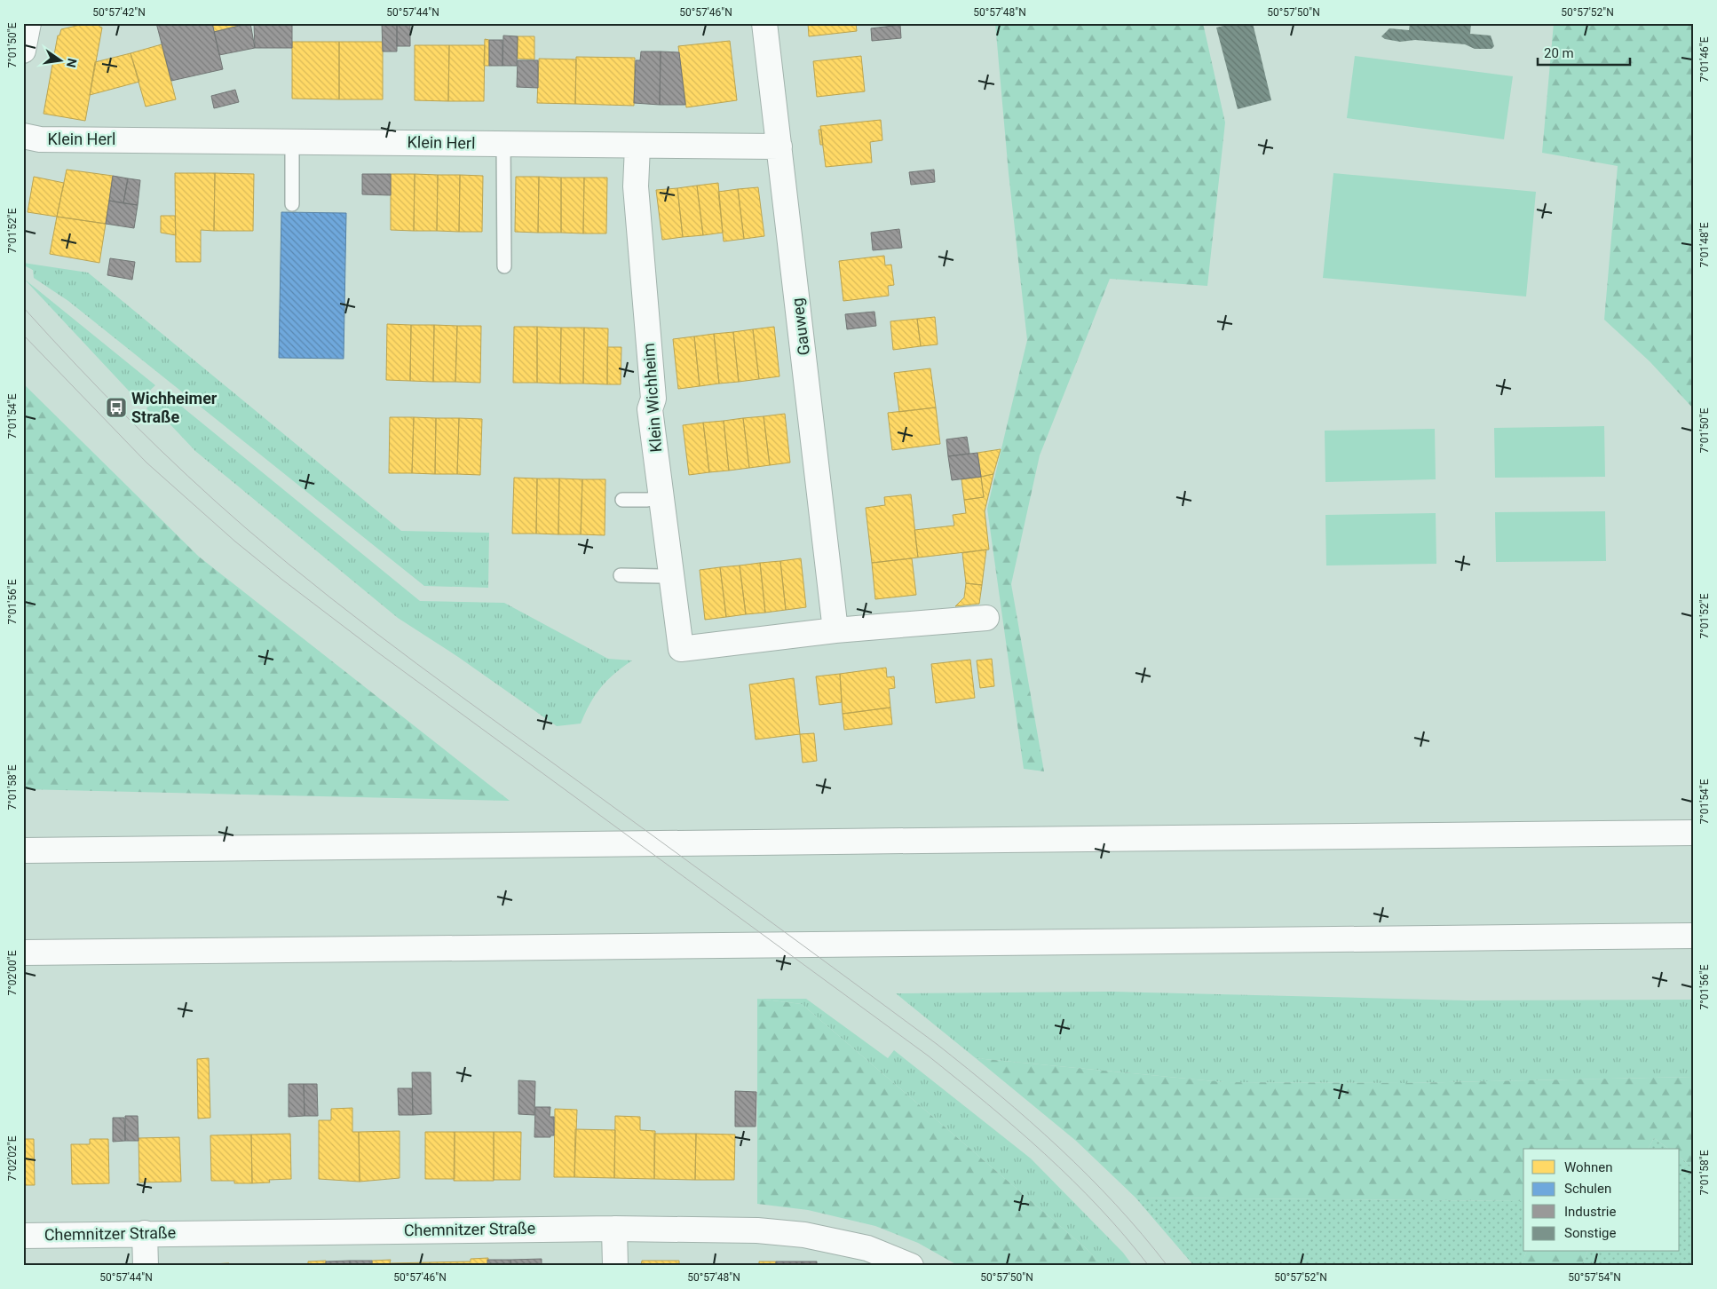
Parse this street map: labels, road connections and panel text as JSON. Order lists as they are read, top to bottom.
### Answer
{
  "streets": {
    "main road": [
      "Klein Herl",
      "Gauweg",
      "Klein Wichheim",
      "Chemnitzer Straße"
    ]
  },
  "crossings": [
    ["Klein Herl", "Gauweg"],
    ["Klein Herl", "Klein Wichheim"],
    ["Gauweg", "Klein Wichheim"]
  ],
  "places": {
    "bus stop": ["Wichheimer Straße"]
  },
  "legend": [
    "Wohnen",
    "Schulen",
    "Industrie",
    "Sonstige"
  ],
  "scale_bar": "20 m",
  "north": "right",
  "coordinates": [
    "50°57'42\"N",
    "50°57'44\"N",
    "50°57'46\"N",
    "50°57'48\"N",
    "50°57'50\"N",
    "50°57'52\"N",
    "7°01'50\"E",
    "7°01'46\"E",
    "7°01'52\"E",
    "7°01'48\"E",
    "7°01'54\"E",
    "7°01'56\"E",
    "7°01'58\"E",
    "7°02'00\"E",
    "7°02'02\"E",
    "50°57'54\"N"
  ]
}
